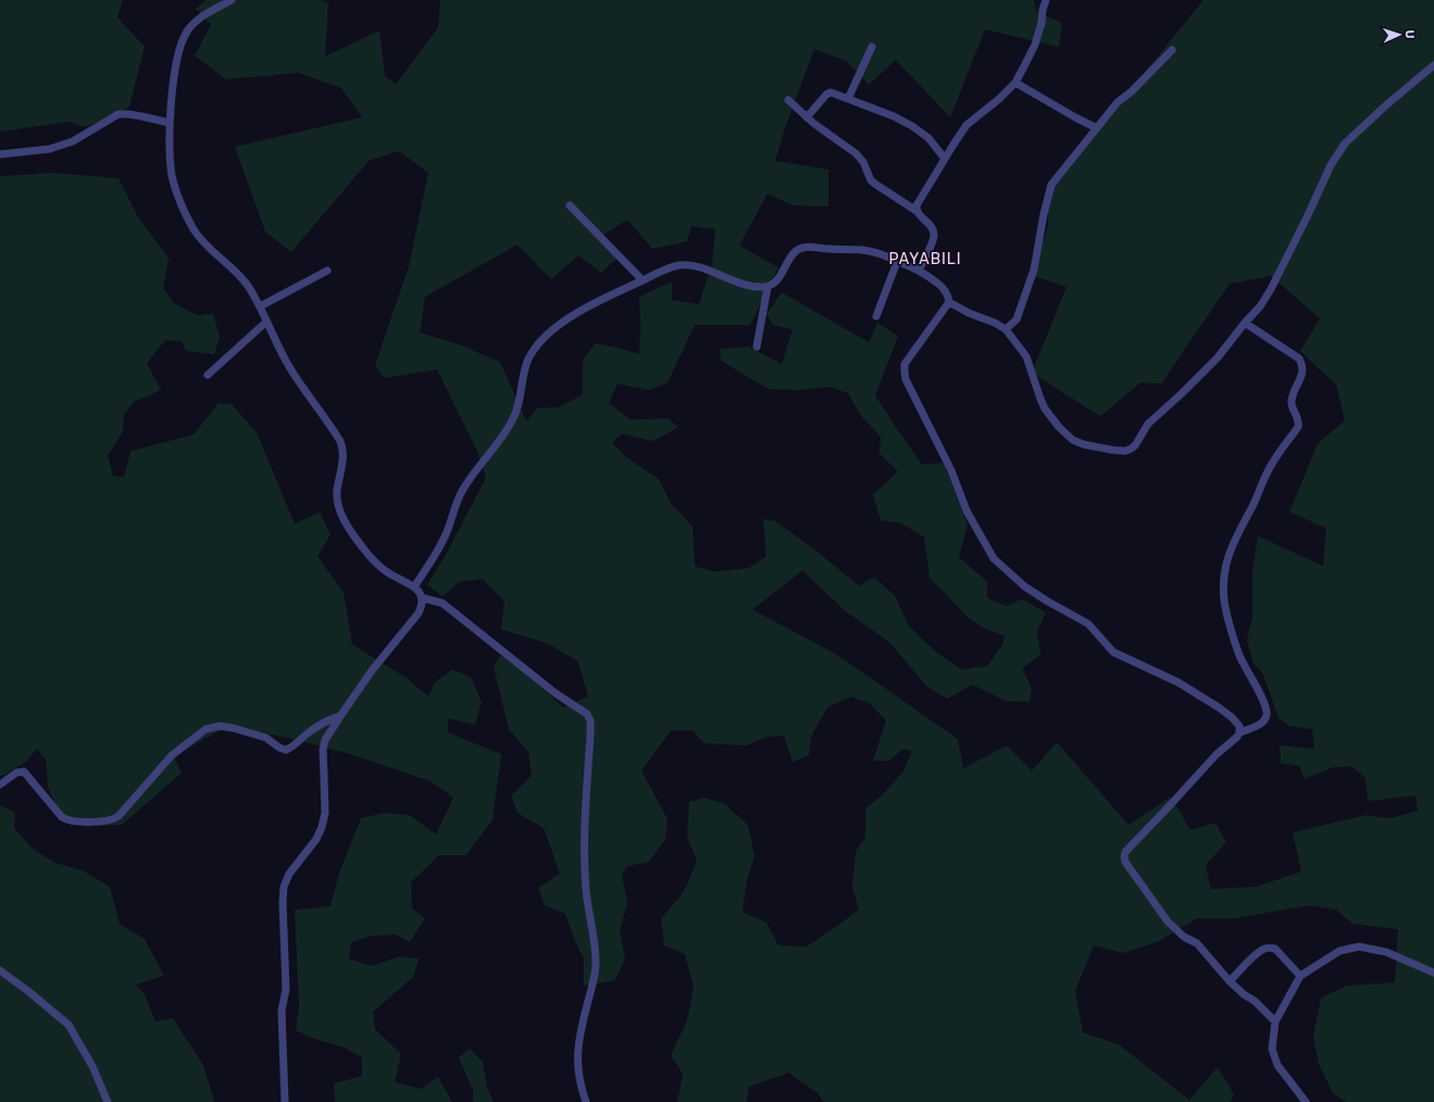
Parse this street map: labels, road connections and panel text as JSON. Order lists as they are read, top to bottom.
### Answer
{
  "districts": ["PAYABILI"],
  "north": "right"
}
